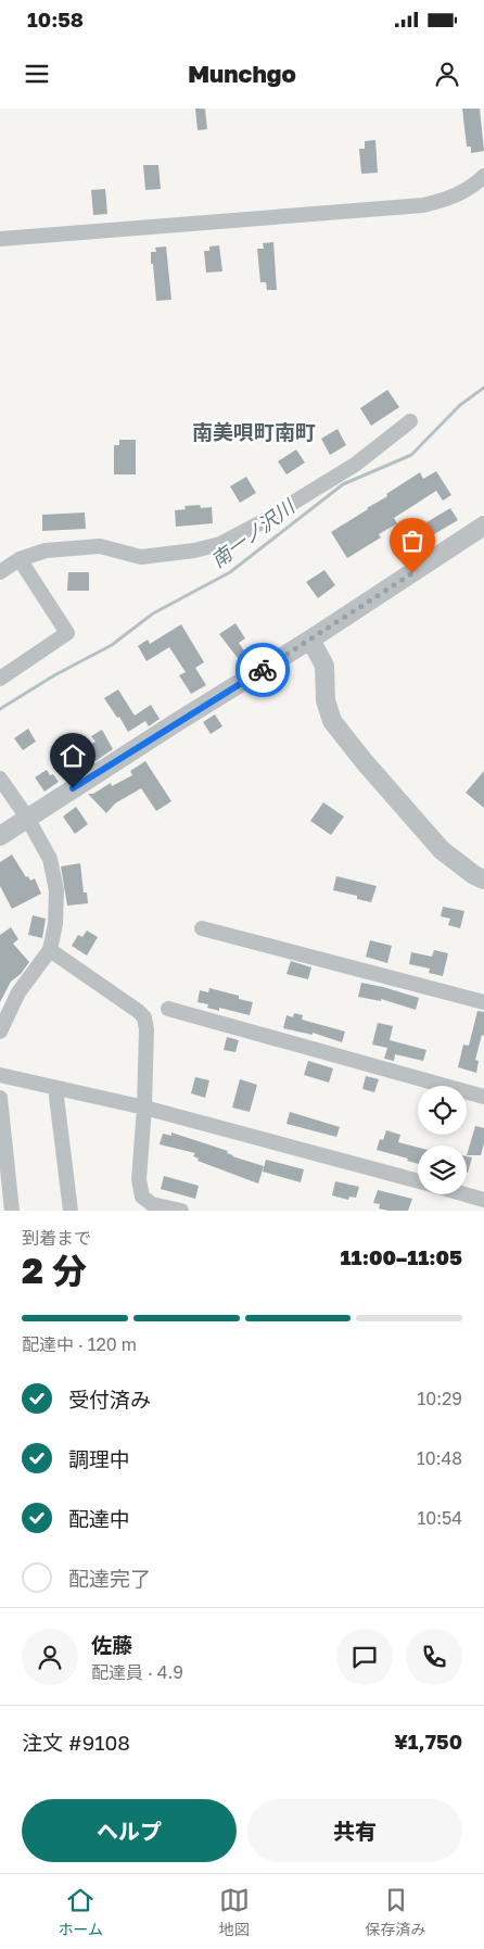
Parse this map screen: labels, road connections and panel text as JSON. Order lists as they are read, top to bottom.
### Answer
{
  "districts": ["南美唄町南町"],
  "water": ["南一ノ沢川"],
  "page": {
    "status": "10:58",
    "header": "Munchgo",
    "heading": ["2 分", "到着まで", "11:00–11:05"],
    "panel": [
      "佐藤",
      "配達員 · 4.9",
      "注文 #9108",
      "¥1,750"
    ],
    "bar": "配達中 · 120 m",
    "list": [
      ["受付済み", "10:29"],
      ["調理中", "10:48"],
      ["配達中", "10:54"],
      "配達完了"
    ],
    "buttons": ["ヘルプ", "共有"],
    "tabs": ["ホーム", "地図", "保存済み"]
  }
}
